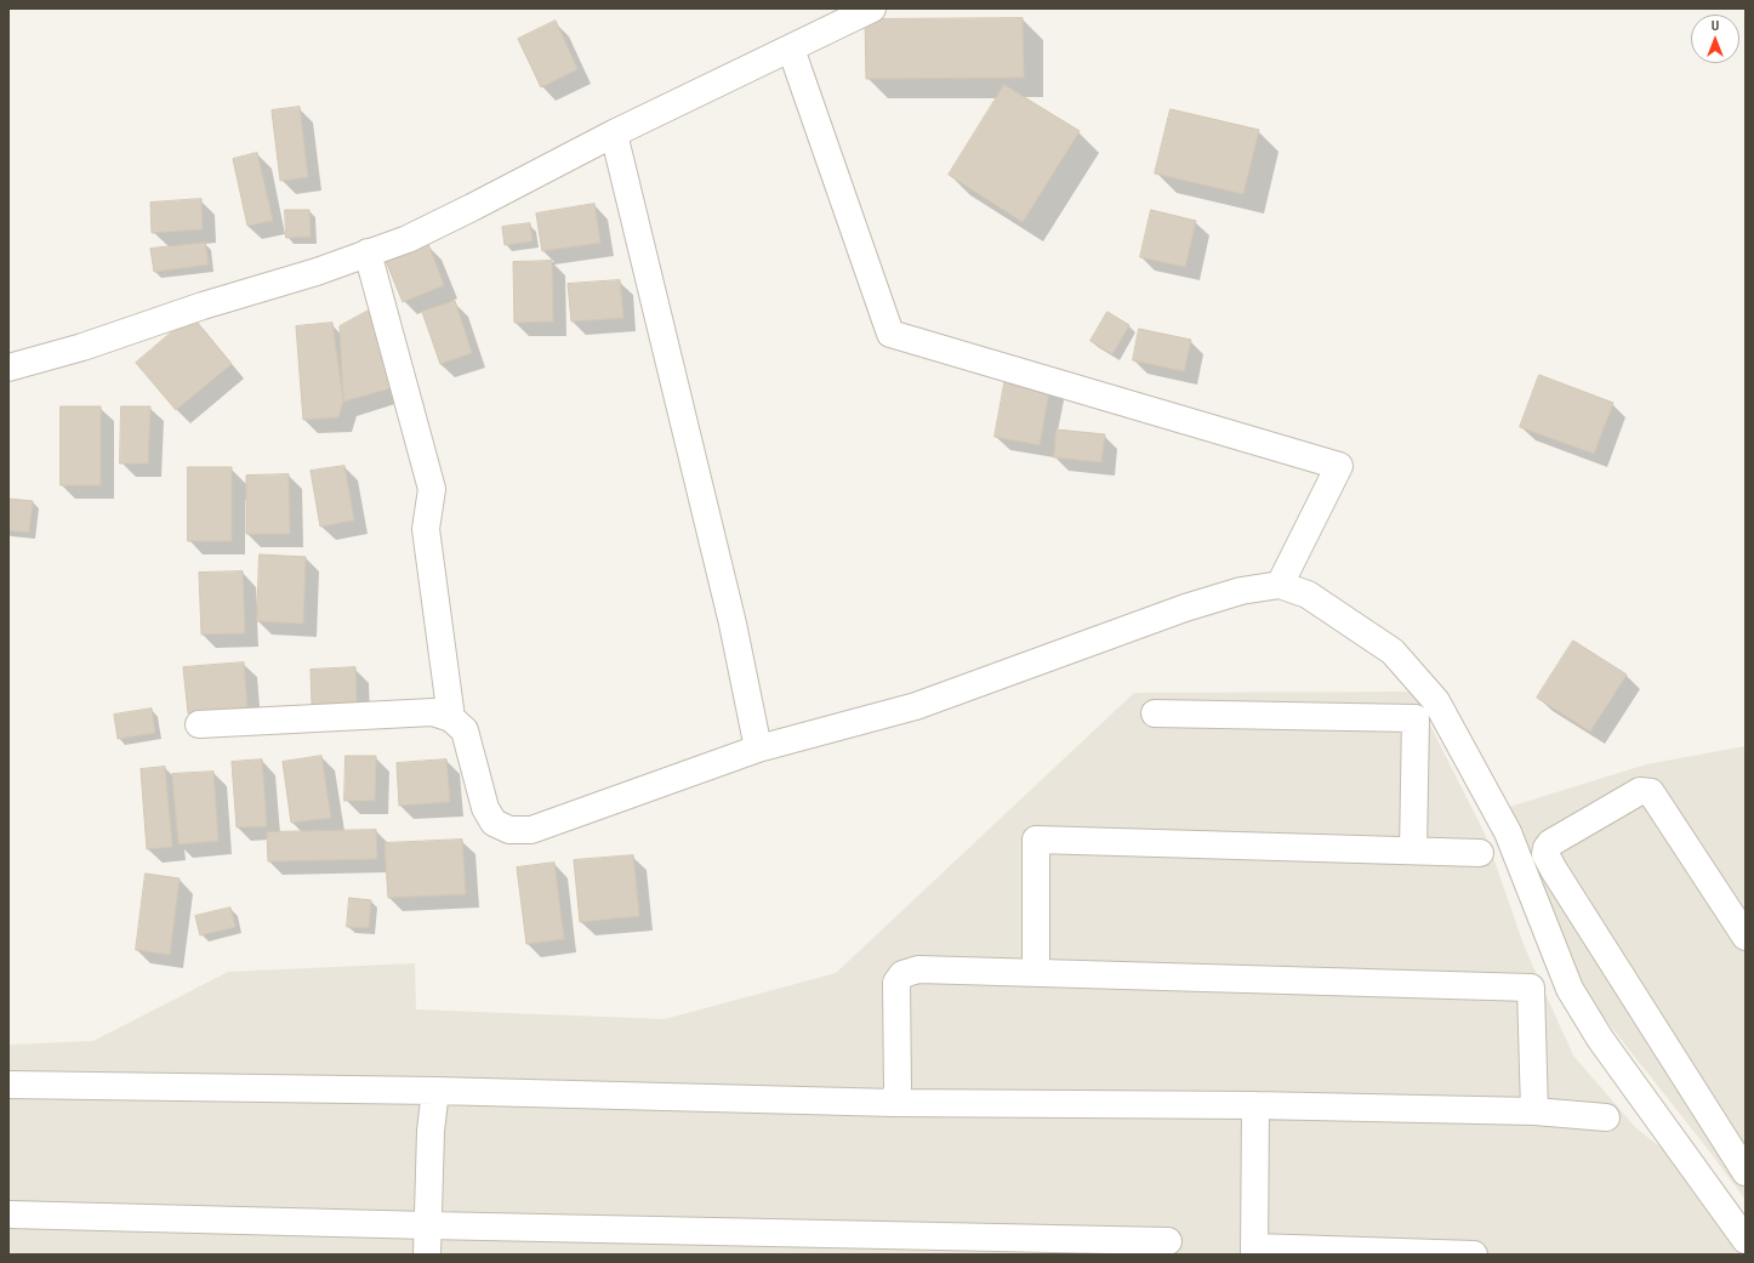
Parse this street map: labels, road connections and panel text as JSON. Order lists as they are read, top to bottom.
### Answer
{
  "north": "top"
}
